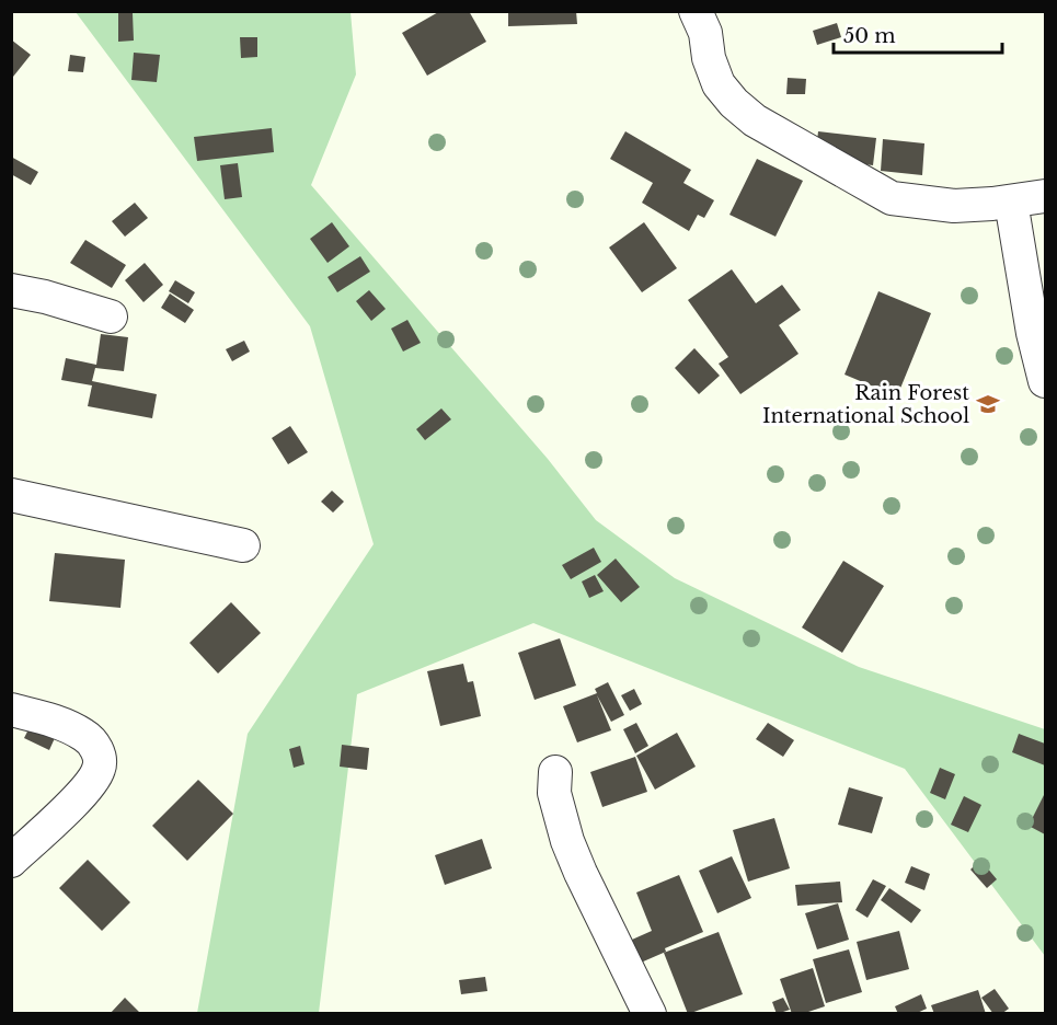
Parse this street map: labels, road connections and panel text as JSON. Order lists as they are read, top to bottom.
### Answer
{
  "places": {
    "school or university": ["Rain Forest International School"]
  },
  "scale_bar": "50 m"
}
